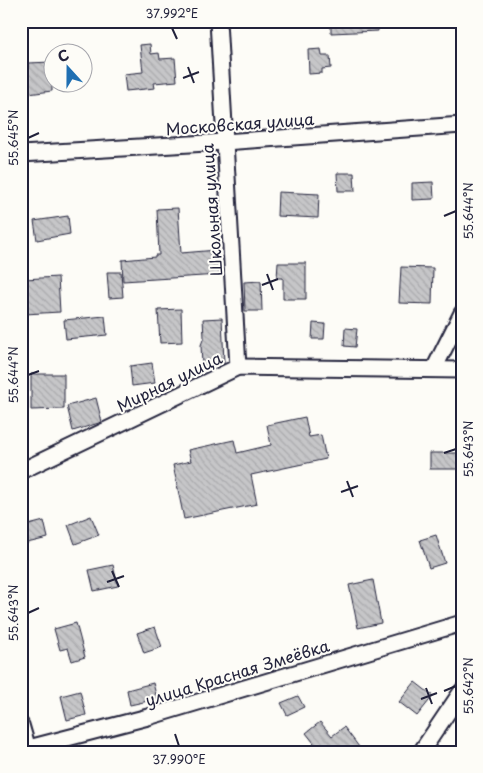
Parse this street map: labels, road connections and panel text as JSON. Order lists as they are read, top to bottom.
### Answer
{
  "streets": {
    "street": [
      "Московская улица",
      "Школьная улица",
      "Мирная улица",
      "улица Красная Змеёвка"
    ]
  },
  "crossings": [
    ["Московская улица", "Школьная улица"],
    ["Школьная улица", "Мирная улица"]
  ],
  "north": "top",
  "coordinates": [
    "37.992°E",
    "55.645°N",
    "55.644°N",
    "55.643°N",
    "55.642°N",
    "37.990°E"
  ]
}
